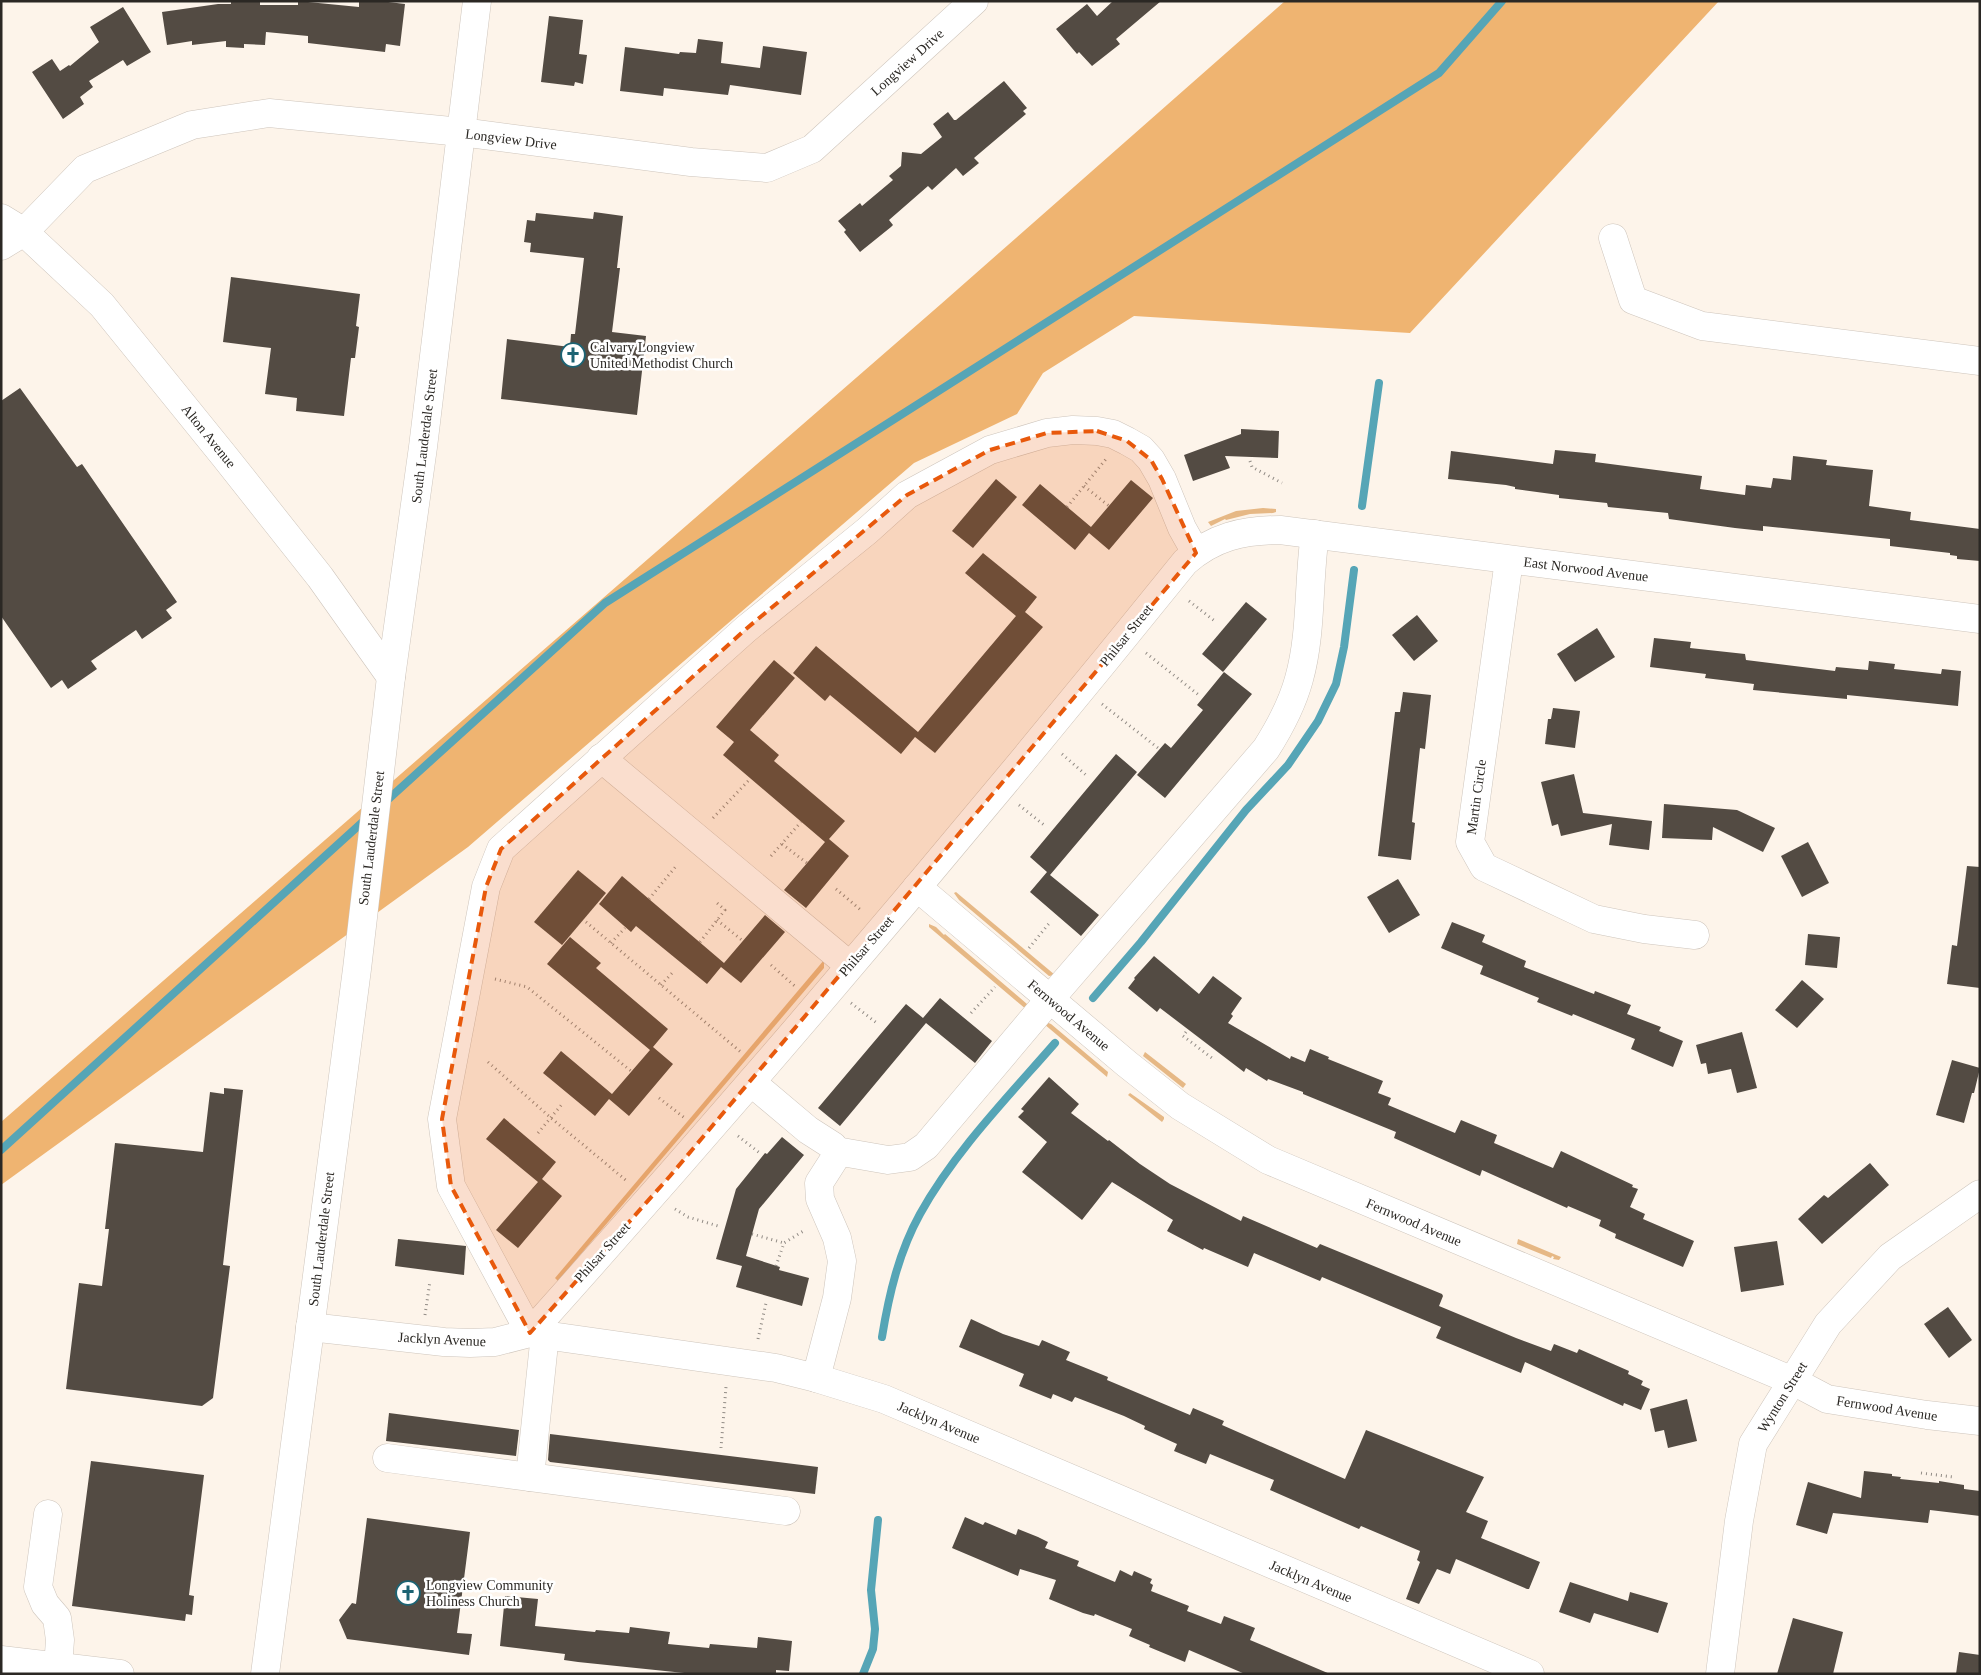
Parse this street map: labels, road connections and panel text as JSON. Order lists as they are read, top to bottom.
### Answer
{
  "streets": {
    "street": [
      "Longview Drive",
      "Alton Avenue",
      "South Lauderdale Street",
      "East Norwood Avenue",
      "Philsar Street",
      "Martin Circle",
      "Fernwood Avenue",
      "Jacklyn Avenue",
      "Wynton Street"
    ]
  },
  "crossings": [
    ["Longview Drive", "Alton Avenue"],
    ["Longview Drive", "South Lauderdale Street"],
    ["Alton Avenue", "South Lauderdale Street"],
    ["South Lauderdale Street", "Jacklyn Avenue"],
    ["East Norwood Avenue", "Philsar Street"],
    ["East Norwood Avenue", "Martin Circle"],
    ["Philsar Street", "Fernwood Avenue"],
    ["Philsar Street", "Jacklyn Avenue"],
    ["Fernwood Avenue", "Wynton Street"]
  ],
  "places": {
    "church": ["Calvary Longview United Methodist Church", "Longview Community Holiness Church"]
  }
}
